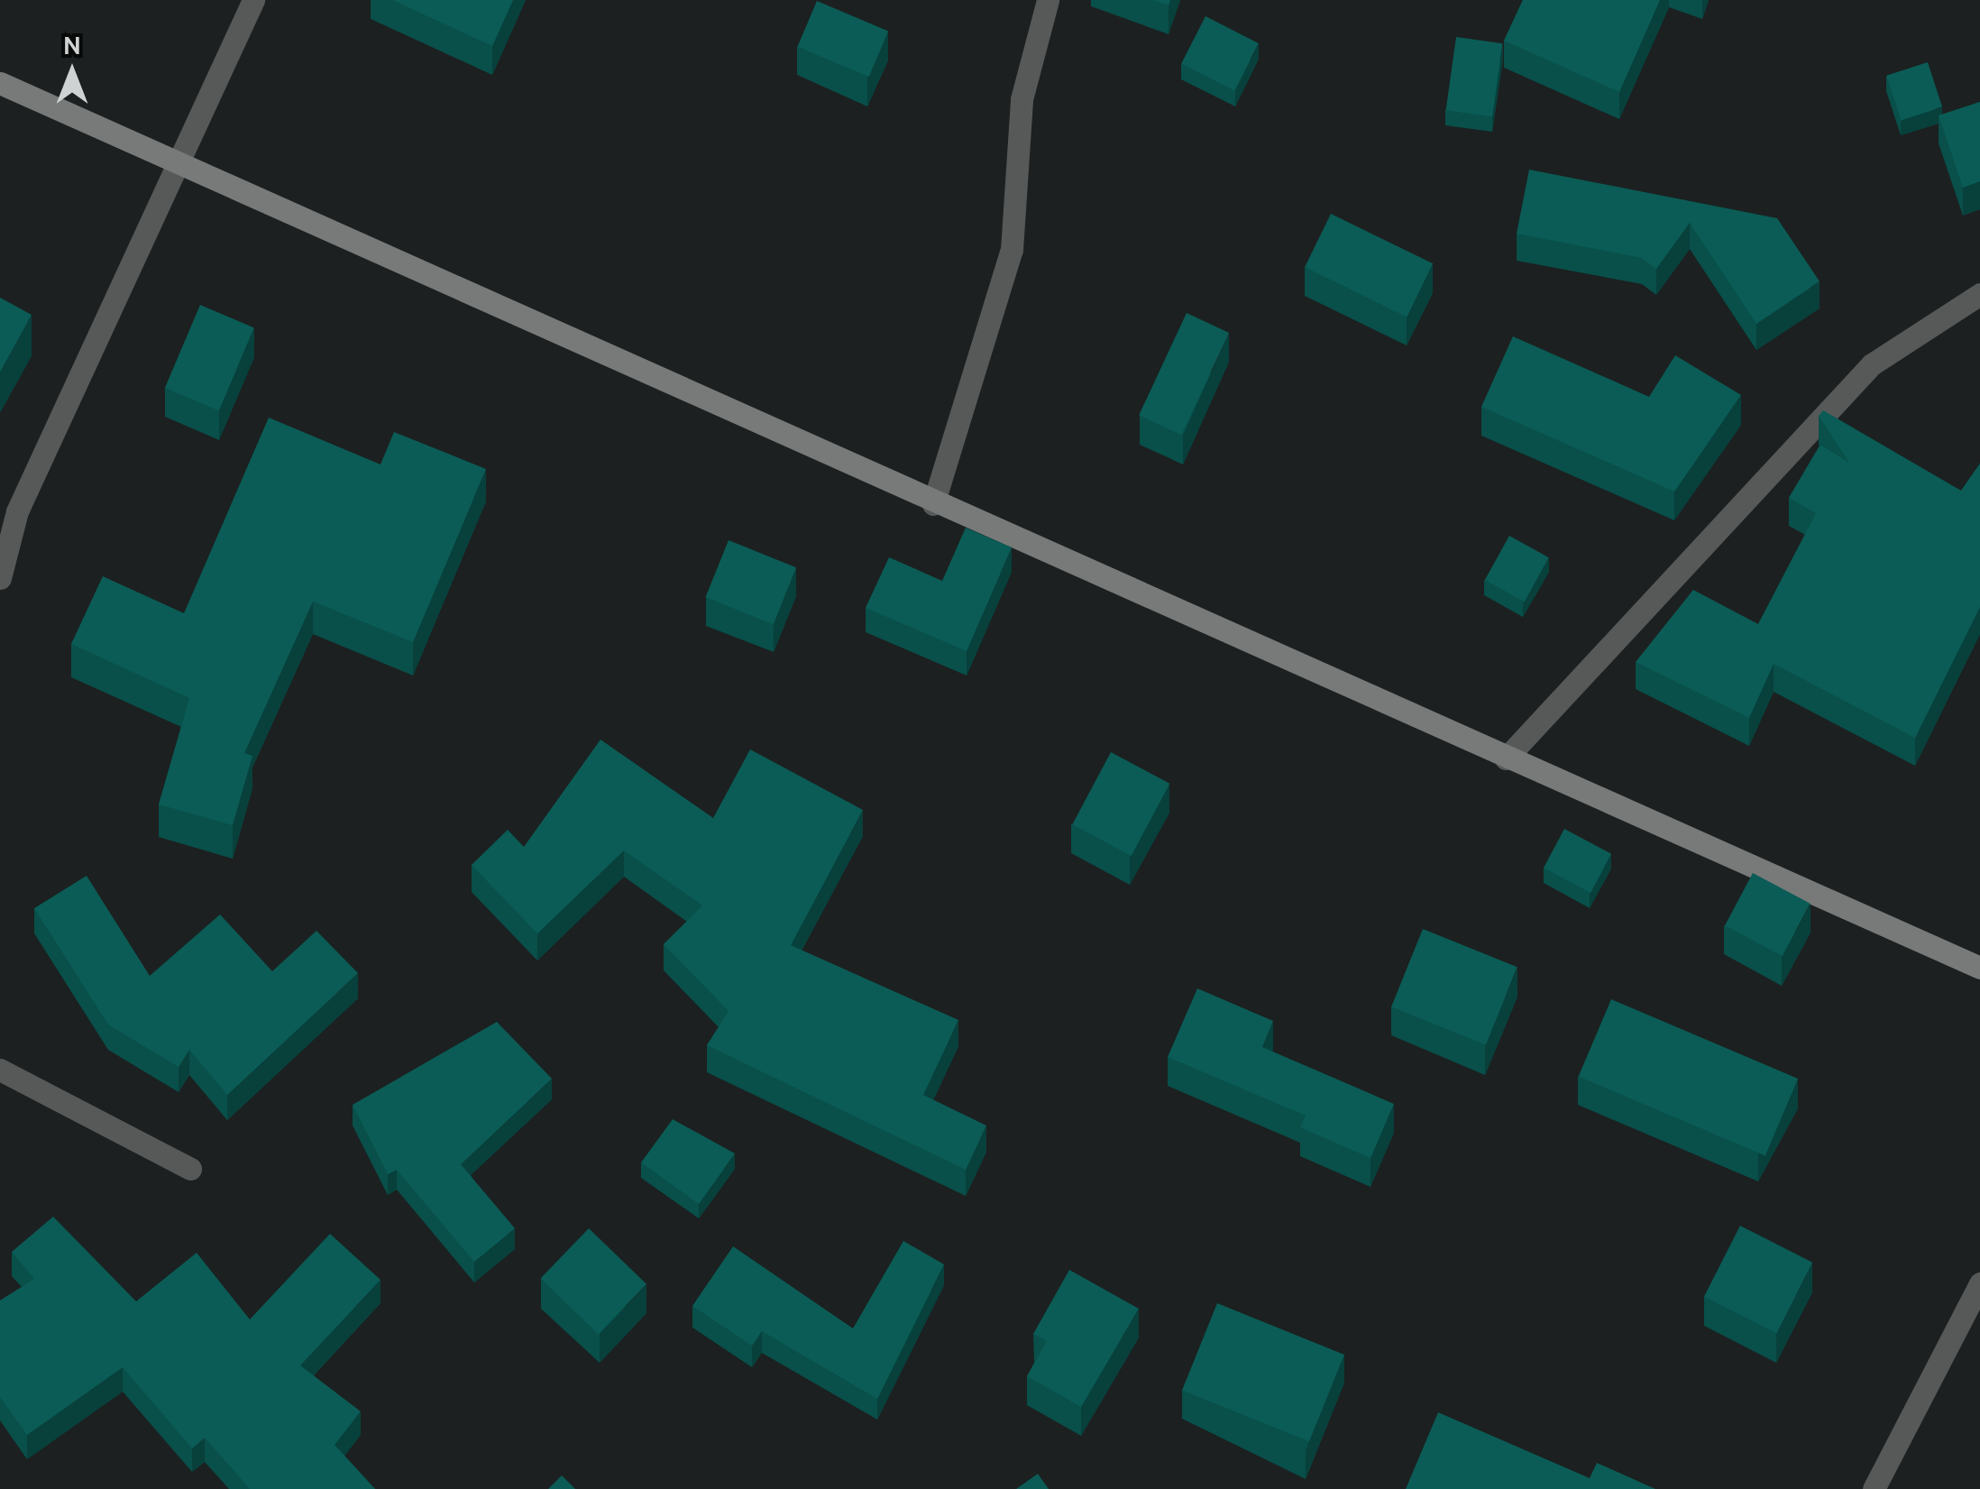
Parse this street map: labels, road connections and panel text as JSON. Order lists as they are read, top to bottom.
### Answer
{
  "north": "top"
}
